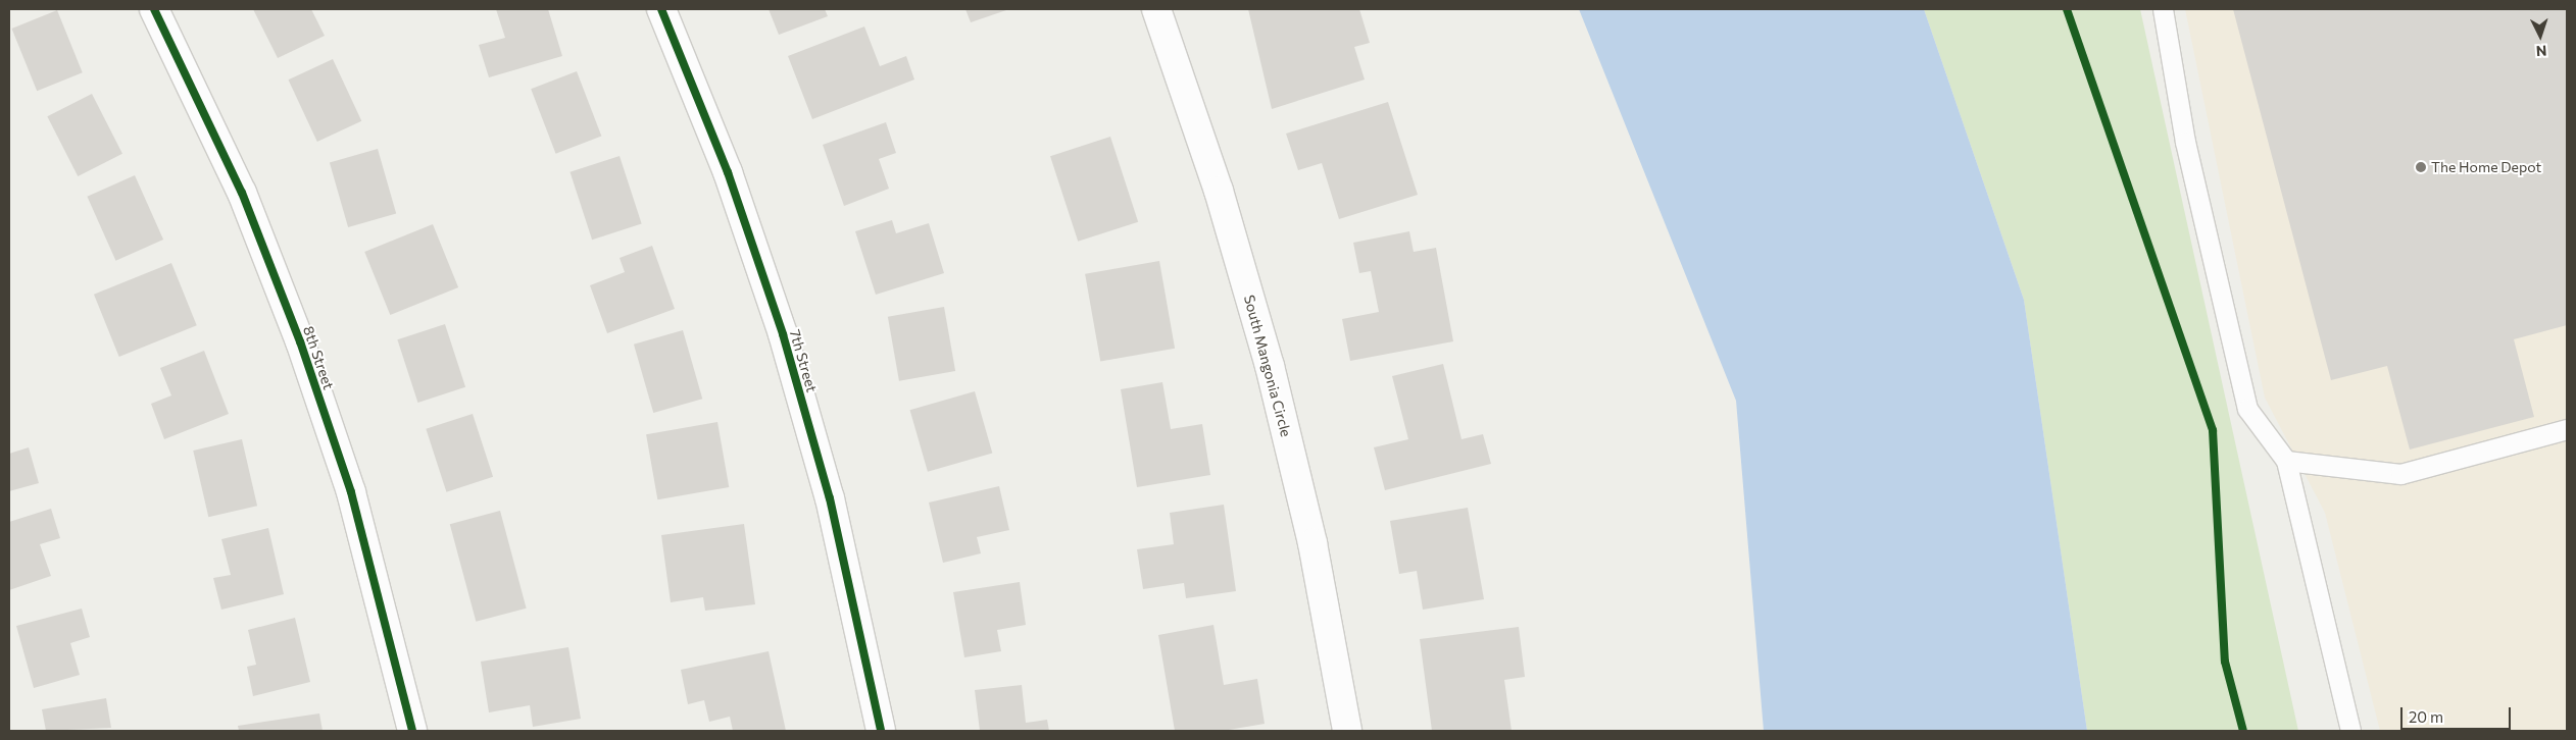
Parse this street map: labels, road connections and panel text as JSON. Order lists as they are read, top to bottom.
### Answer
{
  "streets": {
    "street": ["8th Street", "7th Street", "South Mangonia Circle"]
  },
  "places": ["The Home Depot"],
  "scale_bar": "20 m",
  "north": "bottom"
}
